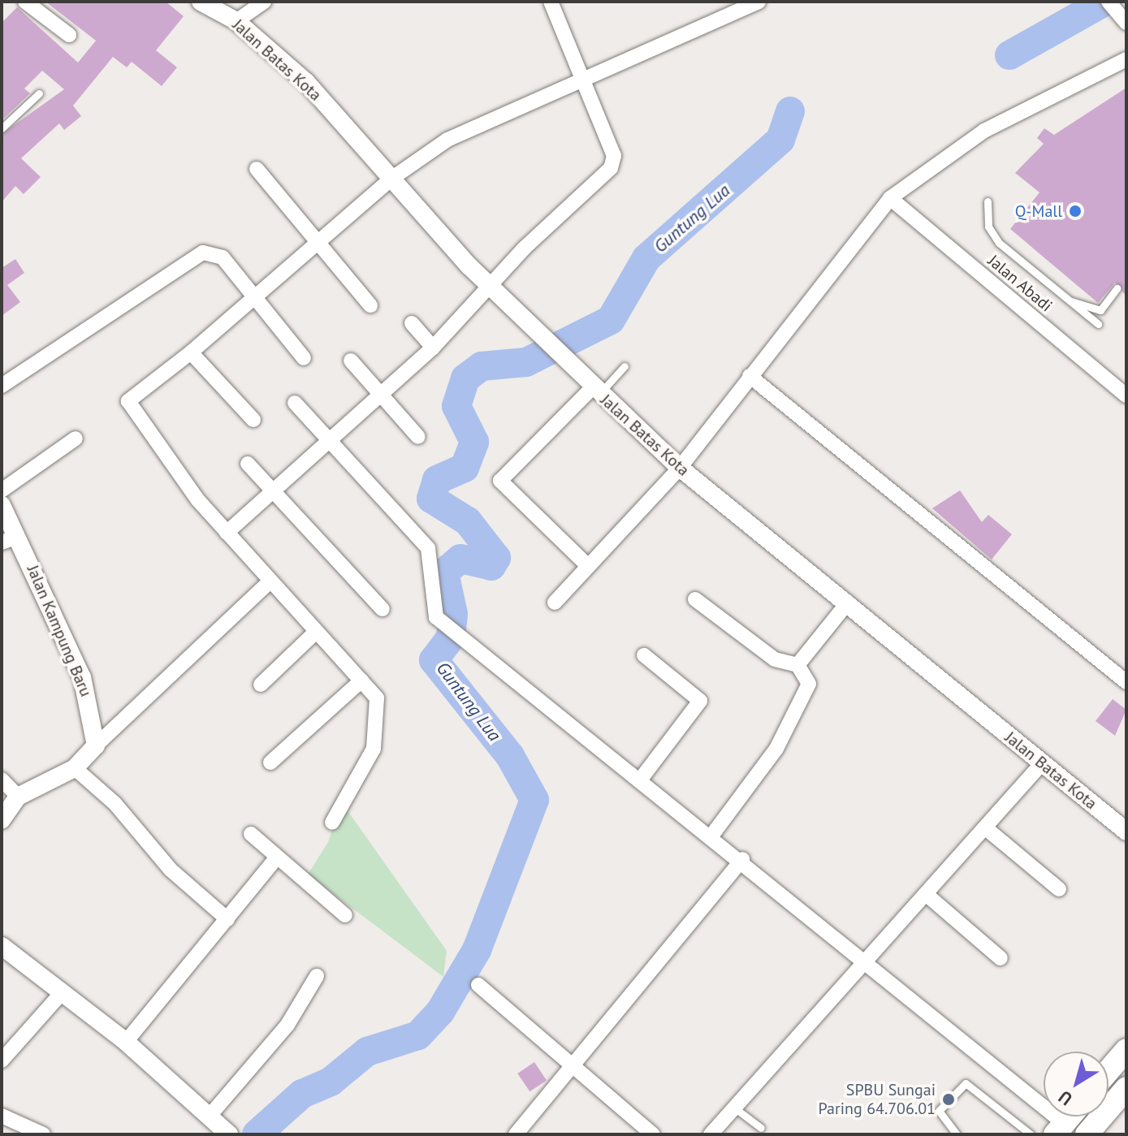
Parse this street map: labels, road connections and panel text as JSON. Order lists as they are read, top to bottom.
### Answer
{
  "streets": {
    "street": ["Jalan Batas Kota", "Jalan Abadi", "Jalan Kampung Baru"]
  },
  "water": ["Guntung Lua"],
  "places": ["Q-Mall", "SPBU Sungai Paring 64.706.01"],
  "north": "bottom left"
}
